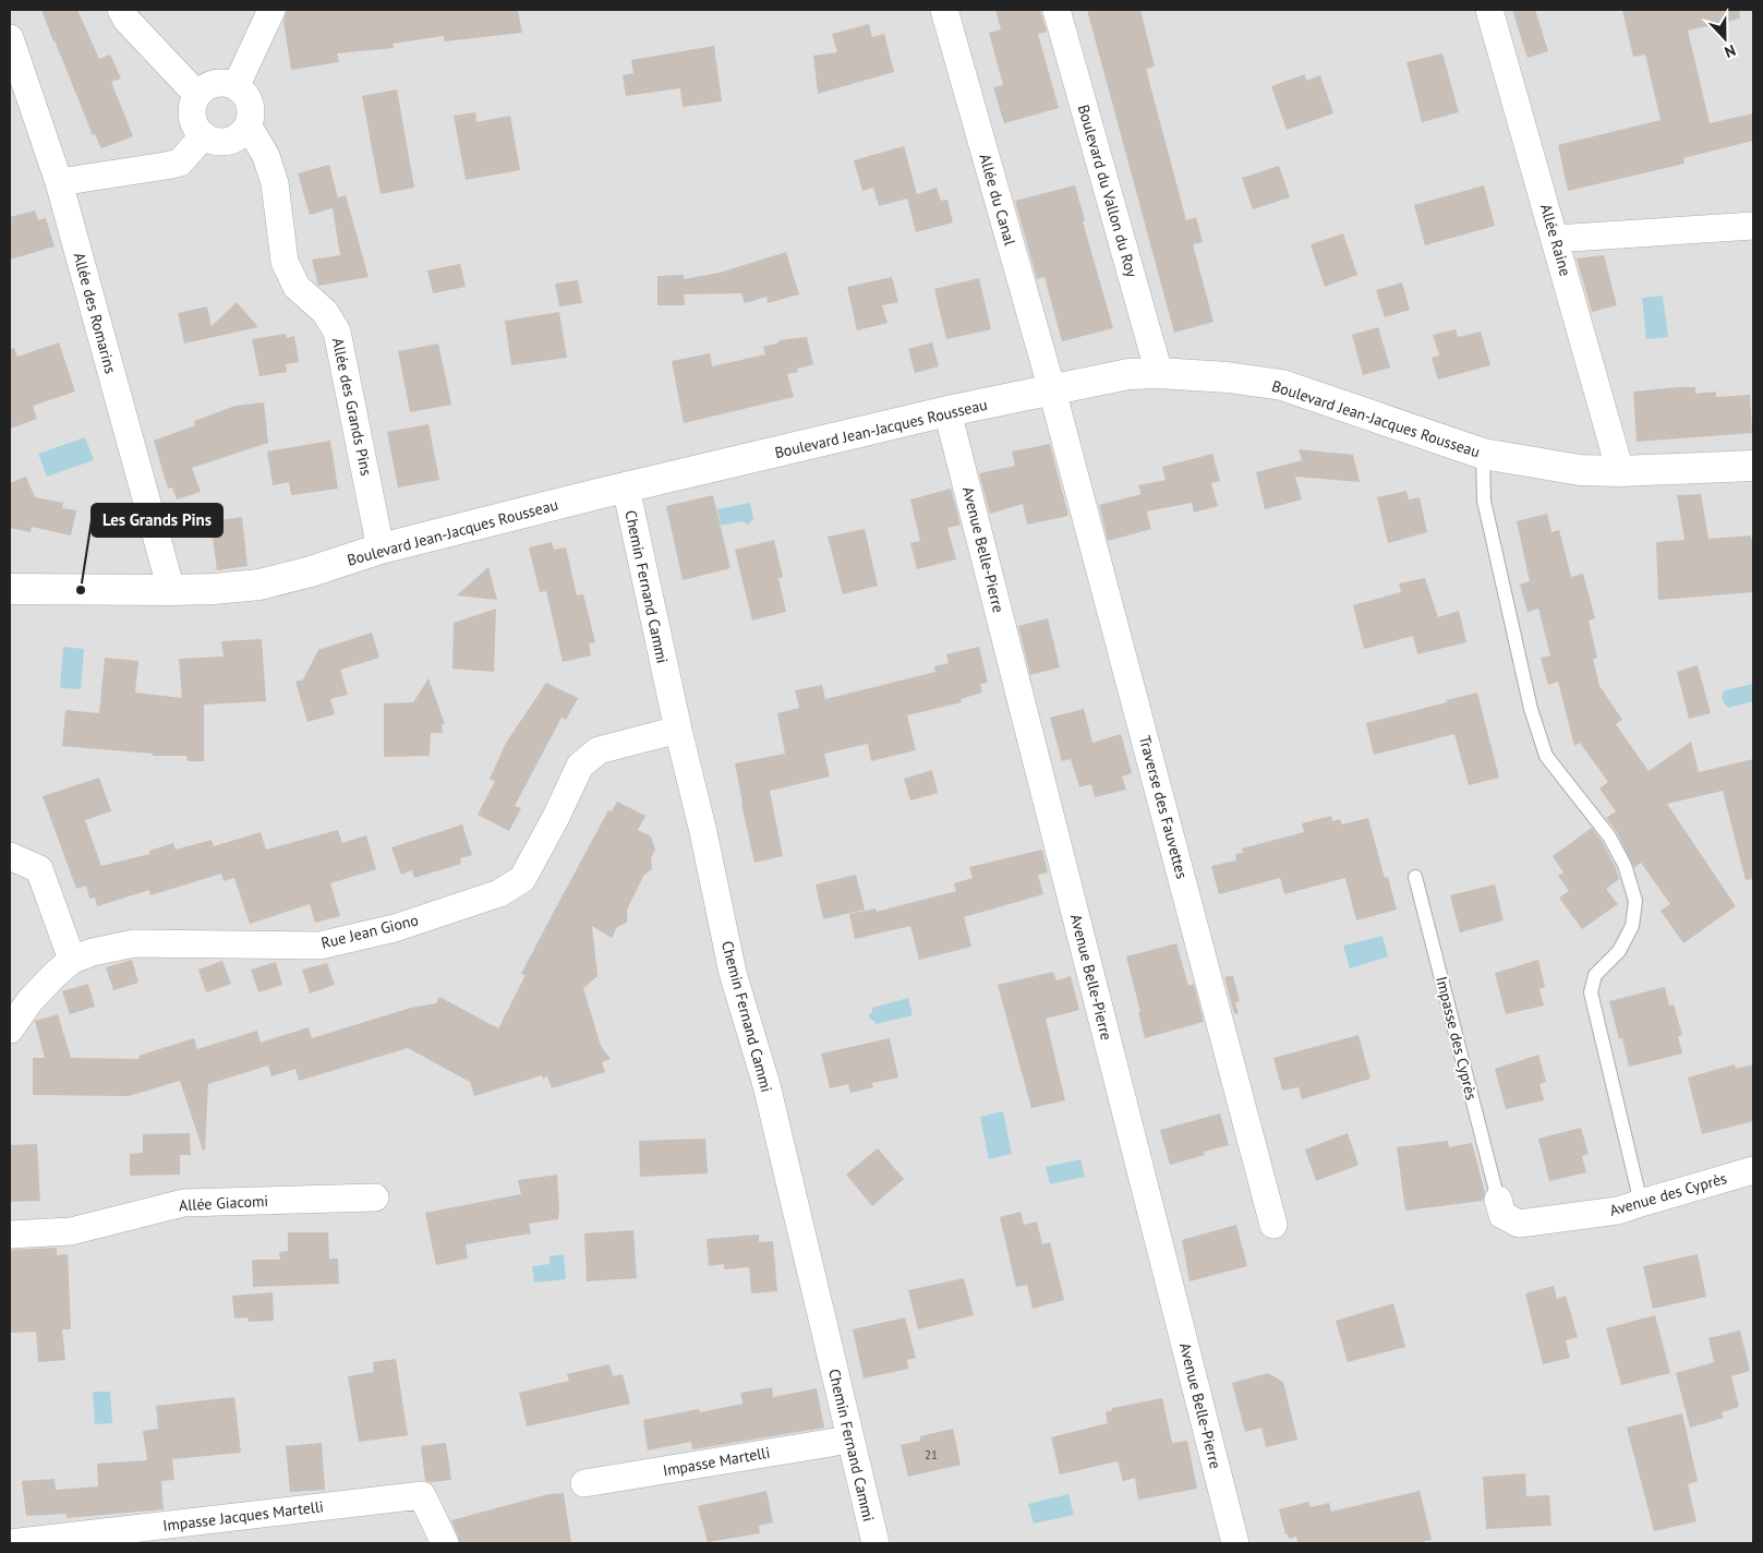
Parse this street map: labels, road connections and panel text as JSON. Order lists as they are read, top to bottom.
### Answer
{
  "streets": {
    "street": [
      "Boulevard du Vallon du Roy",
      "Allée du Canal",
      "Allée Raine",
      "Allée des Romarins",
      "Allée des Grands Pins",
      "Boulevard Jean-Jacques Rousseau",
      "Avenue Belle-Pierre",
      "Chemin Fernand Cammi",
      "Traverse des Fauvettes",
      "Rue Jean Giono",
      "Avenue des Cyprès",
      "Allée Giacomi",
      "Impasse Martelli",
      "Impasse Jacques Martelli"
    ],
    "lane": ["Impasse des Cyprès"]
  },
  "crossings": [
    ["Boulevard du Vallon du Roy", "Boulevard Jean-Jacques Rousseau"],
    ["Allée du Canal", "Boulevard Jean-Jacques Rousseau"],
    ["Allée du Canal", "Traverse des Fauvettes"],
    ["Allée Raine", "Boulevard Jean-Jacques Rousseau"],
    ["Allée des Romarins", "Boulevard Jean-Jacques Rousseau"],
    ["Allée des Grands Pins", "Boulevard Jean-Jacques Rousseau"],
    ["Boulevard Jean-Jacques Rousseau", "Avenue Belle-Pierre"],
    ["Boulevard Jean-Jacques Rousseau", "Chemin Fernand Cammi"],
    ["Boulevard Jean-Jacques Rousseau", "Traverse des Fauvettes"],
    ["Chemin Fernand Cammi", "Rue Jean Giono"],
    ["Chemin Fernand Cammi", "Impasse Martelli"],
    ["Impasse des Cyprès", "Avenue des Cyprès"]
  ],
  "places": ["Les Grands Pins"],
  "house_numbers": ["21"],
  "north": "bottom"
}
